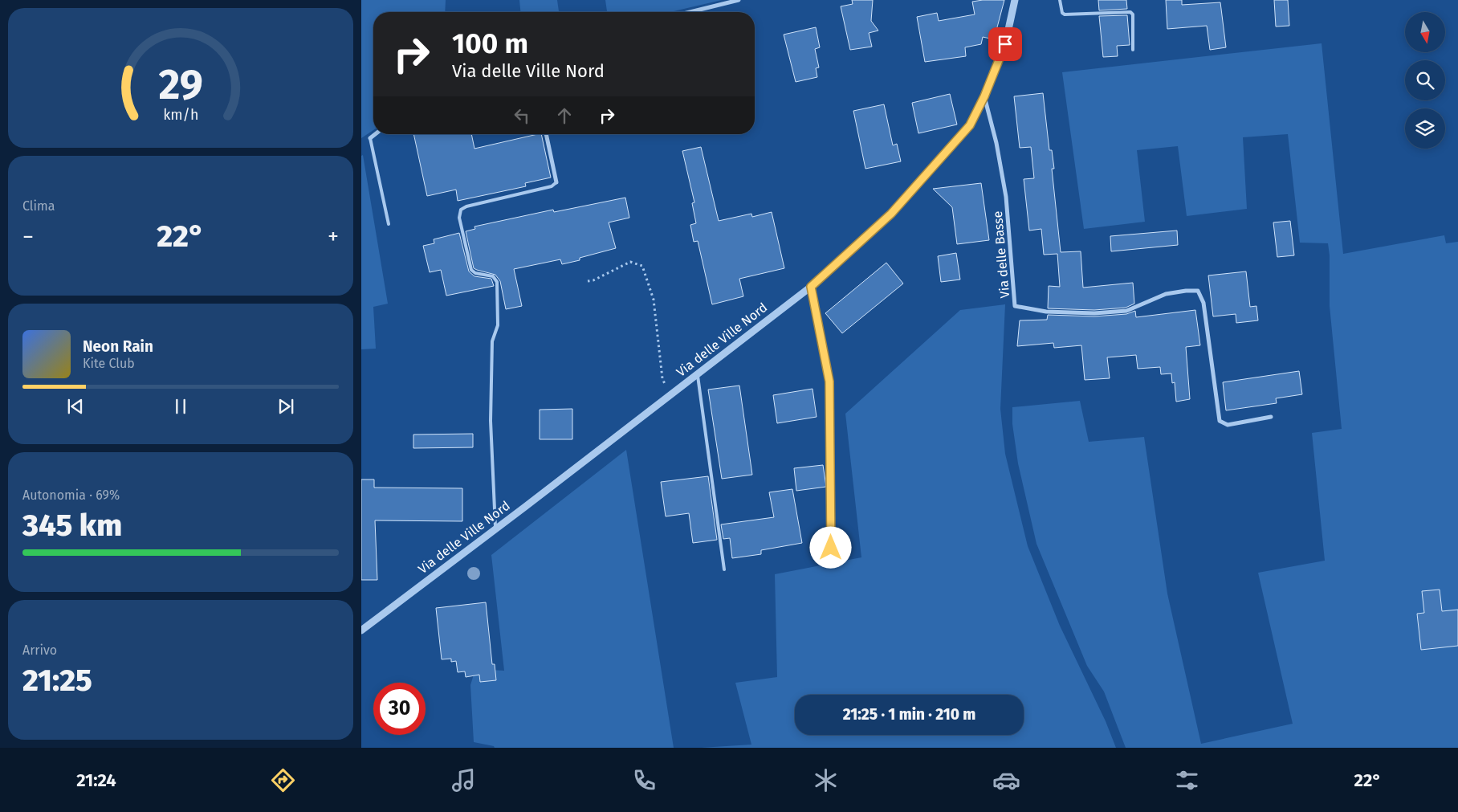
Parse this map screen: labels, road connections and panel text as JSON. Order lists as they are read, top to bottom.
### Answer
{
  "streets": {
    "street": ["Via delle Basse", "Via delle Ville Nord"]
  },
  "crossings": [
    ["Via delle Basse", "Via delle Ville Nord"]
  ],
  "north": "bottom",
  "page": {
    "turn": ["100 m", "Via delle Ville Nord"],
    "tile": [
      "Clima",
      ["Autonomia · 69%", "345 km"],
      ["Arrivo", "21:25"]
    ],
    "heat": ["−", "22°", "+"],
    "song": ["Neon Rain", "Kite Club"],
    "limit": "30",
    "trip": "21:25 · 1 min · 210 m",
    "tabs": ["21:24", "22°"],
    "gauge": ["29", "km/h"]
  }
}
